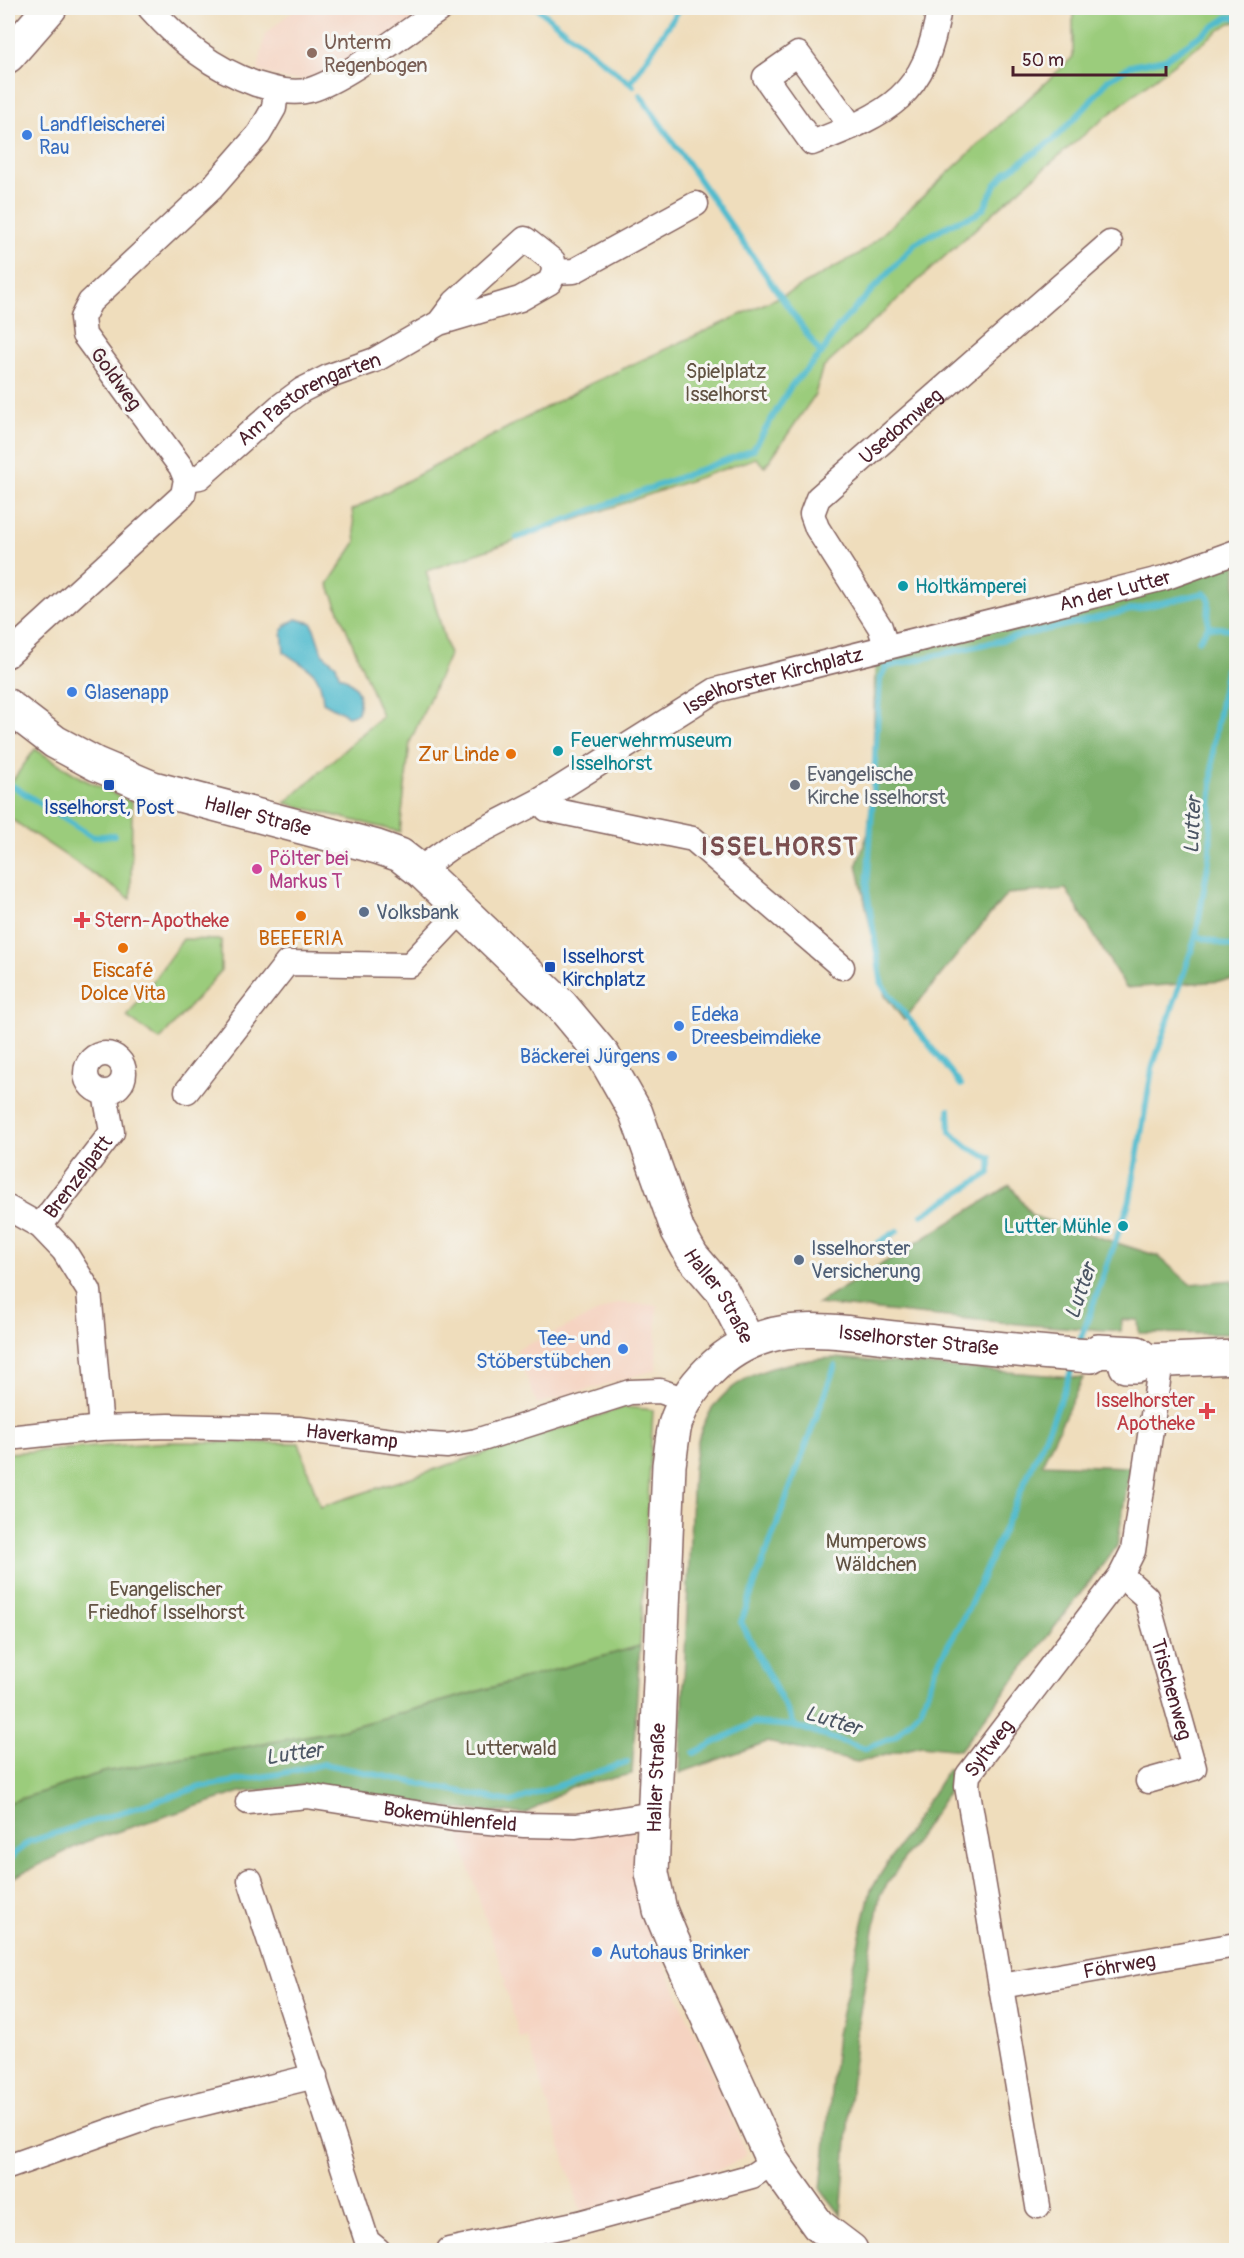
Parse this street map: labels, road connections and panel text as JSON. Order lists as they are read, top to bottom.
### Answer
{
  "streets": {
    "street": [
      "Goldweg",
      "Am Pastorengarten",
      "Usedomweg",
      "An der Lutter",
      "Isselhorster Kirchplatz",
      "Haller Straße",
      "Brenzelpatt",
      "Isselhorster Straße",
      "Haverkamp",
      "Trischenweg",
      "Syltweg",
      "Bokemühlenfeld",
      "Föhrweg"
    ]
  },
  "crossings": [
    ["Goldweg", "Am Pastorengarten"],
    ["Usedomweg", "An der Lutter"],
    ["Usedomweg", "Isselhorster Kirchplatz"],
    ["An der Lutter", "Isselhorster Kirchplatz"],
    ["Isselhorster Kirchplatz", "Haller Straße"],
    ["Haller Straße", "Isselhorster Straße"],
    ["Haller Straße", "Haverkamp"],
    ["Haller Straße", "Bokemühlenfeld"],
    ["Isselhorster Straße", "Syltweg"],
    ["Trischenweg", "Syltweg"],
    ["Syltweg", "Föhrweg"]
  ],
  "districts": ["ISSELHORST"],
  "water": ["Lutter"],
  "parks": [
    "Spielplatz Isselhorst",
    "Mumperows Wäldchen",
    "Evangelischer Friedhof Isselhorst",
    "Lutterwald"
  ],
  "places": {
    "other": [
      "Unterm Regenbogen",
      "Landfleischerei Rau",
      "Holtkämperei",
      "Glasenapp",
      "Feuerwehrmuseum Isselhorst",
      "Zur Linde",
      "Evangelische Kirche Isselhorst",
      "Pölter bei Markus T",
      "Volksbank",
      "BEEFERIA",
      "Eiscafé Dolce Vita",
      "Edeka Dreesbeimdieke",
      "Bäckerei Jürgens",
      "Lutter Mühle",
      "Isselhorster Versicherung",
      "Tee- und Stöberstübchen",
      "Autohaus Brinker"
    ],
    "transit": ["Isselhorst, Post", "Isselhorst Kirchplatz"],
    "health": ["Stern-Apotheke", "Isselhorster Apotheke"]
  },
  "scale_bar": "50 m"
}
